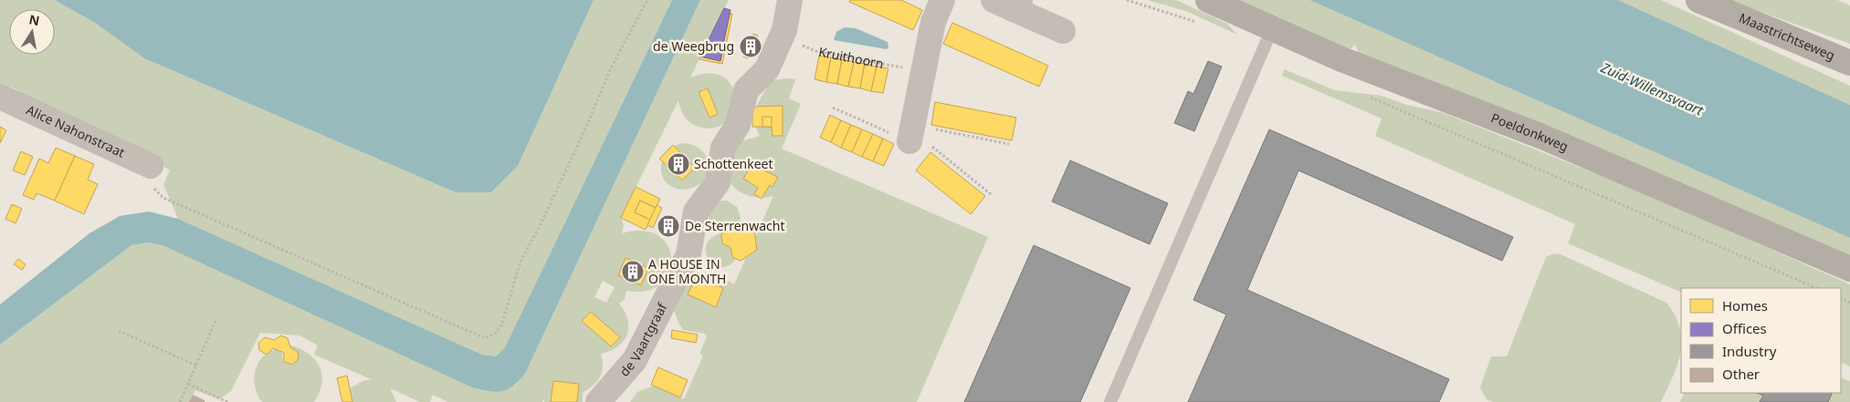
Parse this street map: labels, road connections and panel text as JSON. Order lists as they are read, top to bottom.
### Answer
{
  "streets": {
    "street": [
      "Maastrichtseweg",
      "Alice Nahonstraat",
      "Poeldonkweg",
      "de Vaartgraaf"
    ],
    "path": ["Kruithoorn"]
  },
  "crossings": [
    ["Kruithoorn", "de Vaartgraaf"]
  ],
  "water": ["Zuid-Willemsvaart"],
  "places": {
    "building": [
      "de Weegbrug",
      "Schottenkeet",
      "De Sterrenwacht",
      "A HOUSE IN ONE MONTH"
    ]
  },
  "legend": [
    "Homes",
    "Offices",
    "Industry",
    "Other"
  ],
  "north": "top"
}
